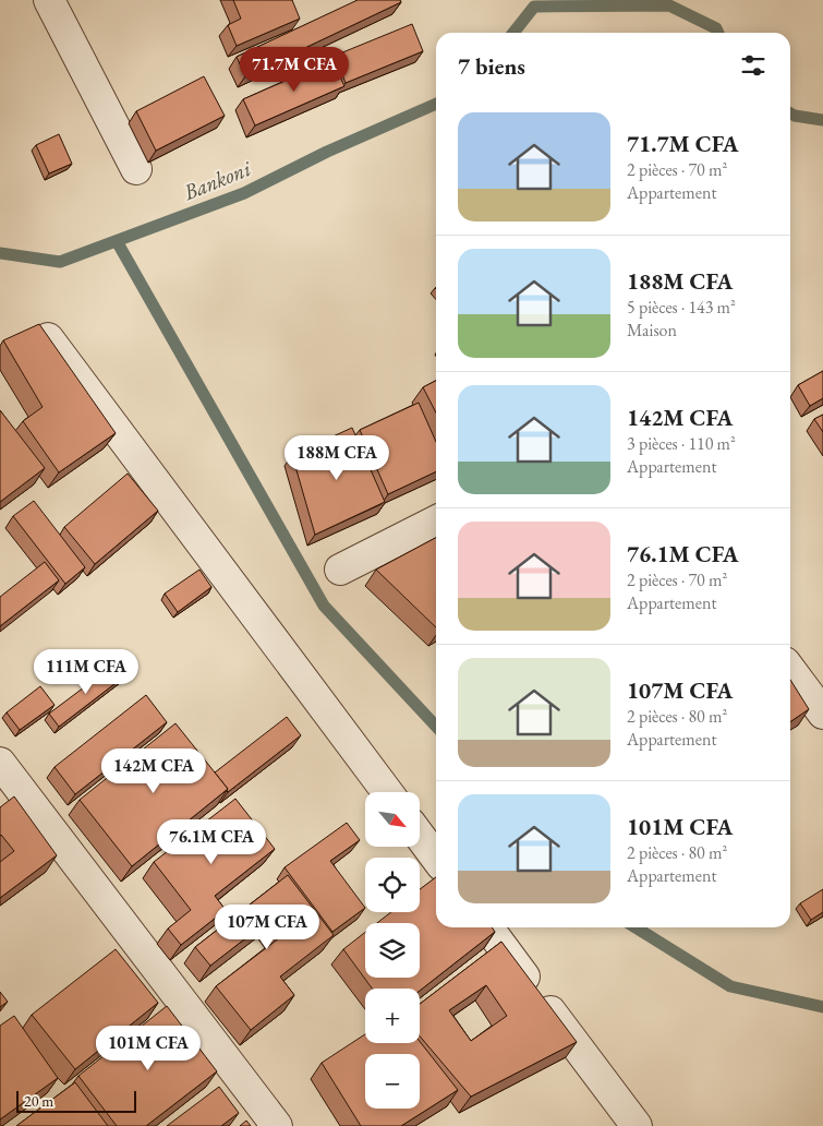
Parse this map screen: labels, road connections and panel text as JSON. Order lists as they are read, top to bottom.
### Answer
{
  "water": ["Bankoni"],
  "scale_bar": "20 m",
  "north": "bottom right",
  "page": {
    "heading": "7 biens",
    "price": [
      "71.7M CFA",
      "188M CFA",
      "111M CFA",
      "142M CFA",
      "76.1M CFA",
      "107M CFA",
      "101M CFA"
    ],
    "list": [
      {
        "name": "71.7M CFA",
        "note": "2 pièces · 70 m² · Appartement"
      },
      {
        "name": "188M CFA",
        "note": "5 pièces · 143 m² · Maison"
      },
      {
        "name": "142M CFA",
        "note": "3 pièces · 110 m² · Appartement"
      },
      {
        "name": "76.1M CFA",
        "note": "2 pièces · 70 m² · Appartement"
      },
      {
        "name": "107M CFA",
        "note": "2 pièces · 80 m² · Appartement"
      },
      {
        "name": "101M CFA",
        "note": "2 pièces · 80 m² · Appartement"
      }
    ],
    "map_buttons": ["+", "−"],
    "scale": "20 m"
  }
}
